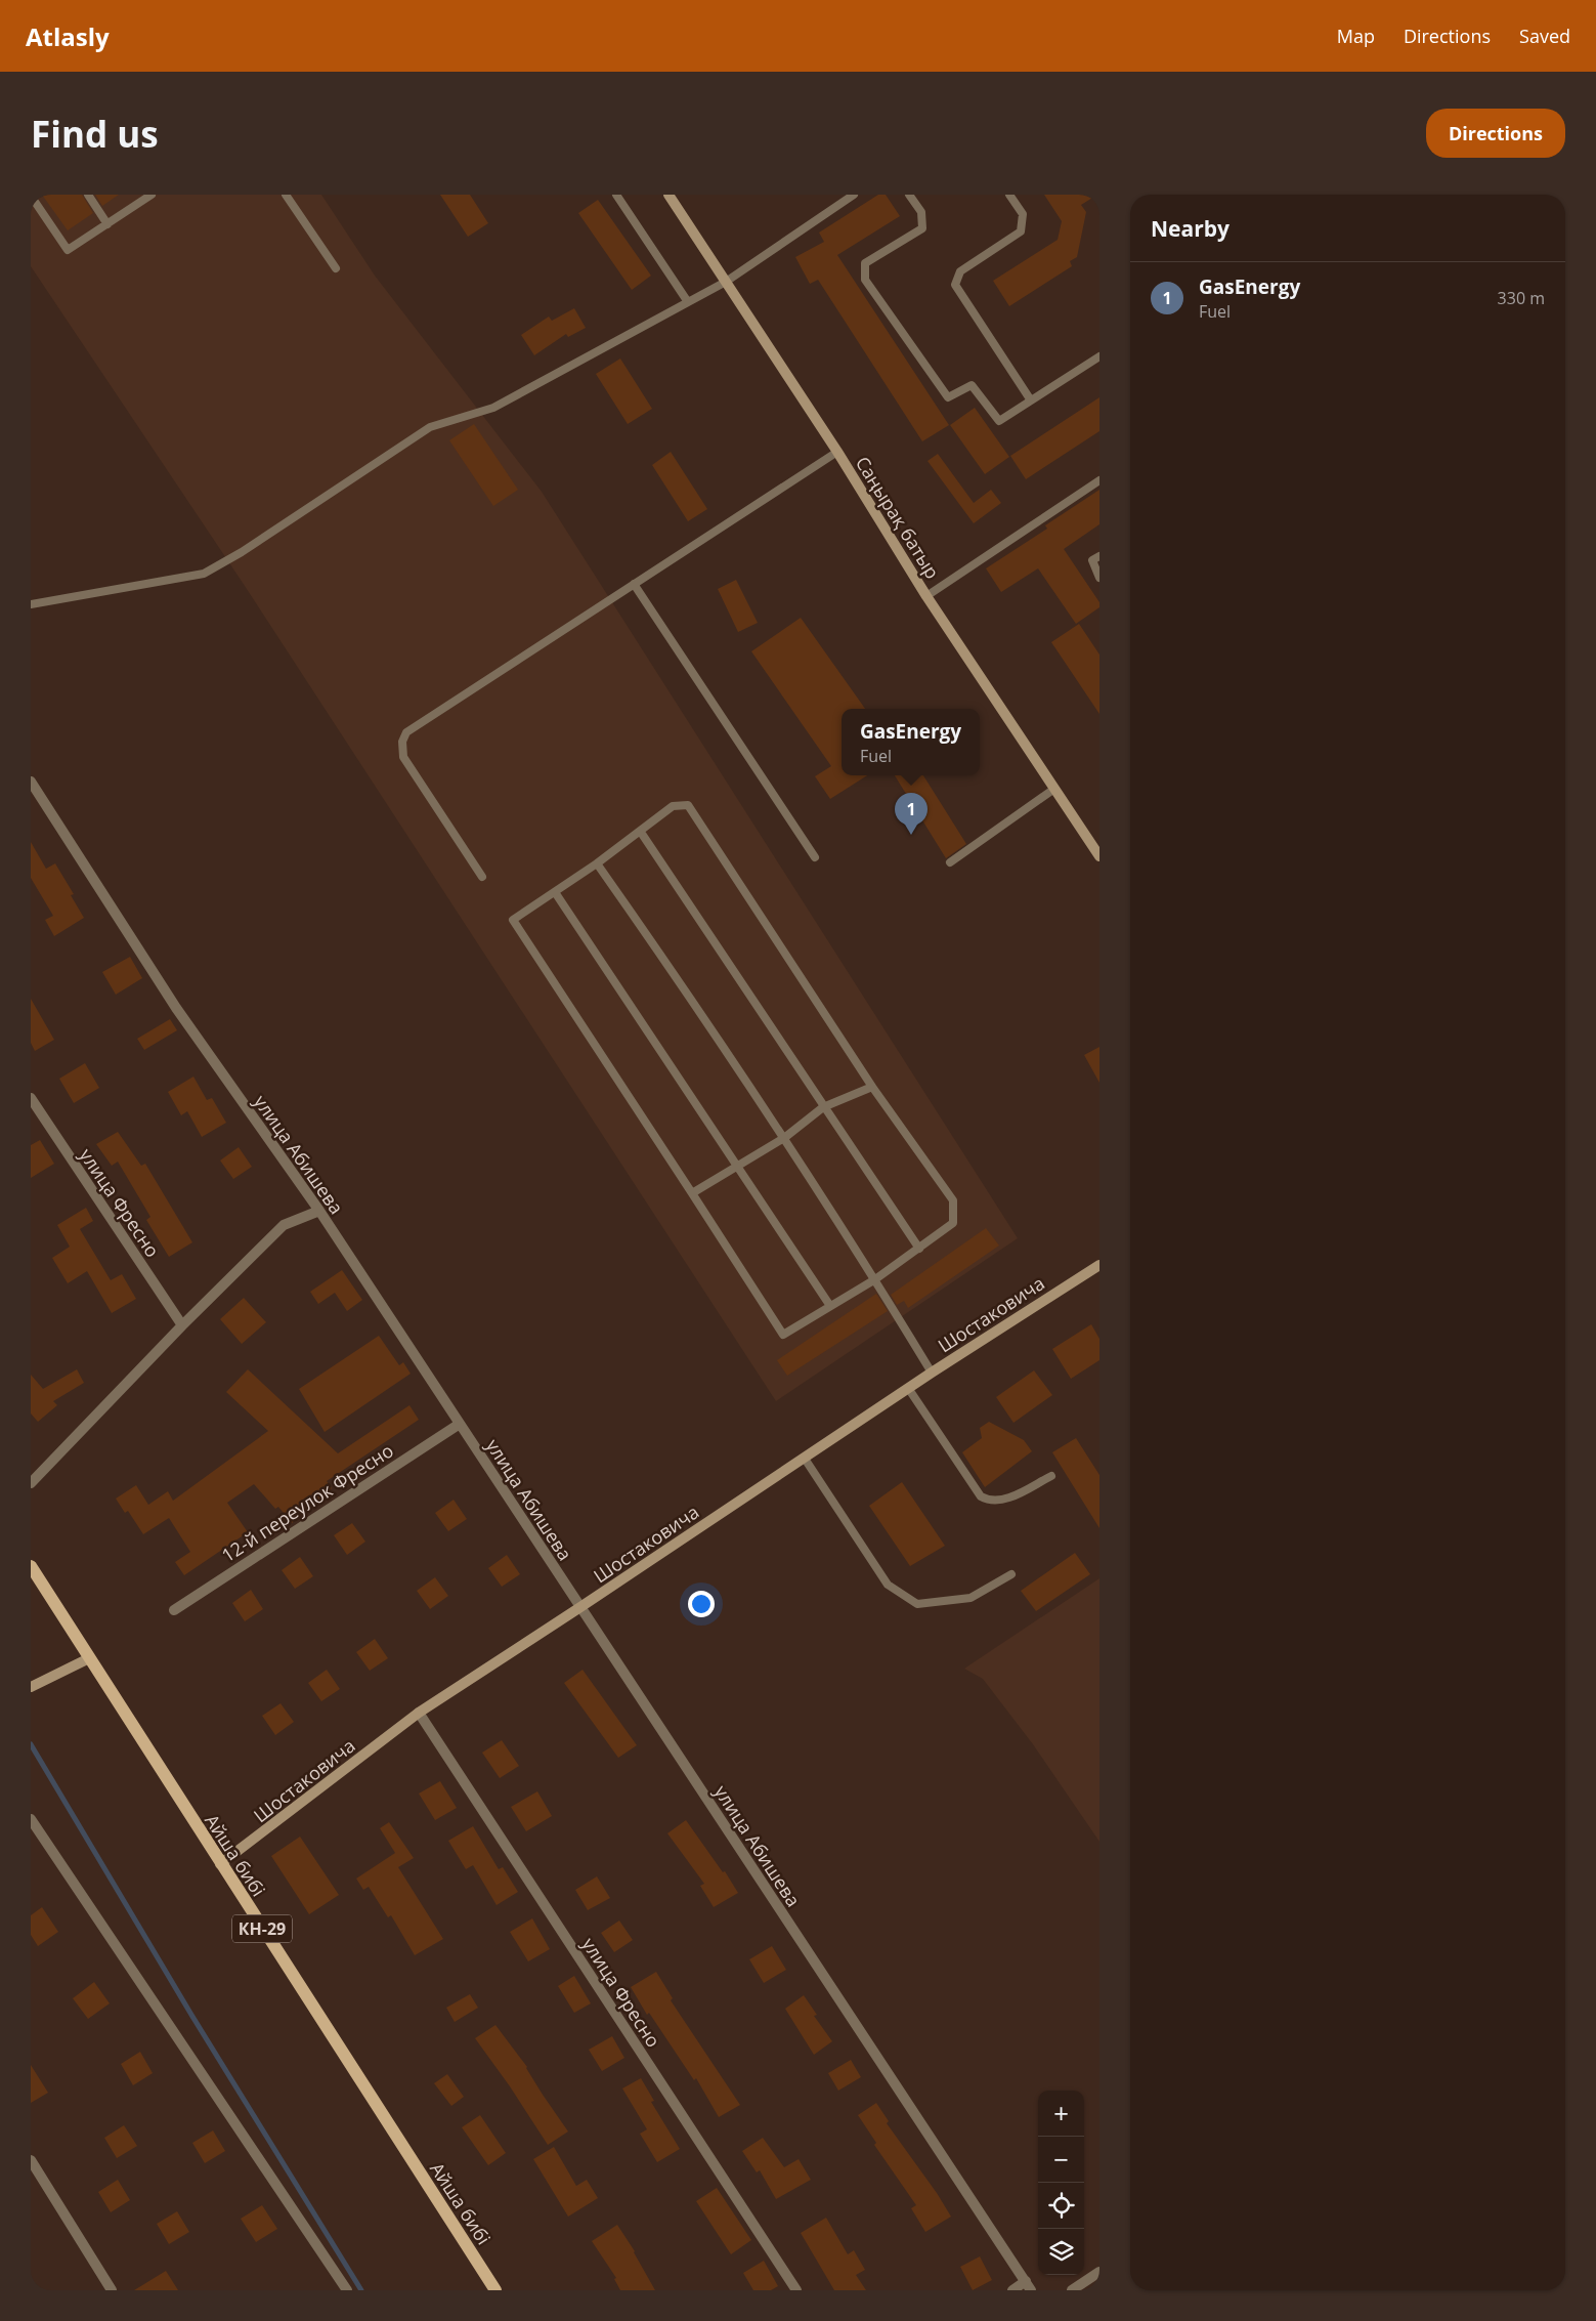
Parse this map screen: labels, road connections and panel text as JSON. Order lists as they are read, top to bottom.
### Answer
{
  "streets": {
    "main road": ["Айша бибі", "КН-29"],
    "street": [
      "Саңырақ батыр",
      "улица Абишева",
      "улица Фресно",
      "Шостаковича",
      "12-й переулок Фресно"
    ]
  },
  "crossings": [
    ["улица Абишева", "Шостаковича"],
    ["улица Абишева", "12-й переулок Фресно"],
    ["улица Фресно", "Шостаковича"],
    ["Шостаковича", "Айша бибі"]
  ],
  "page": {
    "header": "Atlasly",
    "nav": ["Map", "Directions", "Saved"],
    "buttons": "Directions",
    "title": "Find us",
    "heading": "Nearby",
    "list": [
      {
        "mark": "1",
        "name": "GasEnergy",
        "note": "Fuel",
        "value": "330 m"
      }
    ],
    "popup": ["GasEnergy", "Fuel"],
    "pins": "1",
    "map_buttons": ["+", "−"]
  }
}
